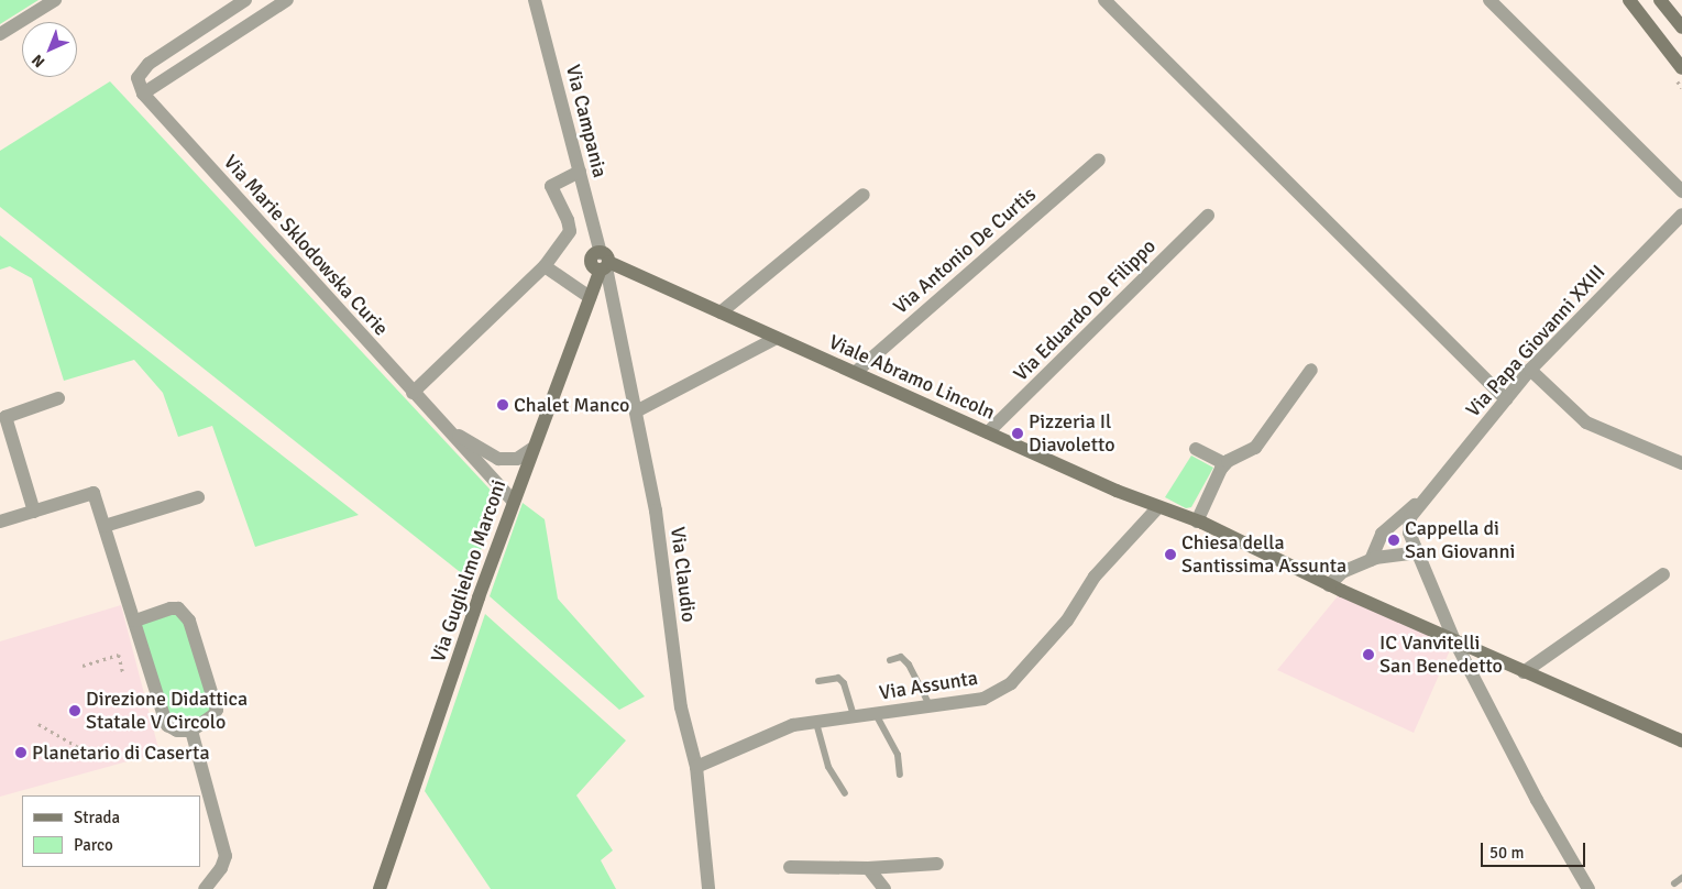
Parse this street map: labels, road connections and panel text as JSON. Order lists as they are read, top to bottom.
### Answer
{
  "streets": {
    "street": [
      "Via Campania",
      "Via Marie Sklodowska Curie",
      "Via Antonio De Curtis",
      "Via Eduardo De Filippo",
      "Via Papa Giovanni XXIII",
      "Viale Abramo Lincoln",
      "Via Guglielmo Marconi",
      "Via Claudio",
      "Via Assunta"
    ]
  },
  "crossings": [
    ["Via Campania", "Viale Abramo Lincoln"],
    ["Via Campania", "Via Guglielmo Marconi"],
    ["Via Campania", "Via Claudio"],
    ["Via Marie Sklodowska Curie", "Via Guglielmo Marconi"],
    ["Via Antonio De Curtis", "Viale Abramo Lincoln"],
    ["Via Eduardo De Filippo", "Viale Abramo Lincoln"],
    ["Via Papa Giovanni XXIII", "Viale Abramo Lincoln"],
    ["Viale Abramo Lincoln", "Via Guglielmo Marconi"],
    ["Viale Abramo Lincoln", "Via Claudio"],
    ["Viale Abramo Lincoln", "Via Assunta"],
    ["Via Guglielmo Marconi", "Via Claudio"],
    ["Via Claudio", "Via Assunta"]
  ],
  "places": [
    "Chalet Manco",
    "Pizzeria Il Diavoletto",
    "Cappella di San Giovanni",
    "Chiesa della Santissima Assunta",
    "IC Vanvitelli San Benedetto",
    "Direzione Didattica Statale V Circolo",
    "Planetario di Caserta"
  ],
  "legend": ["Strada", "Parco"],
  "scale_bar": "50 m",
  "north": "bottom left"
}
